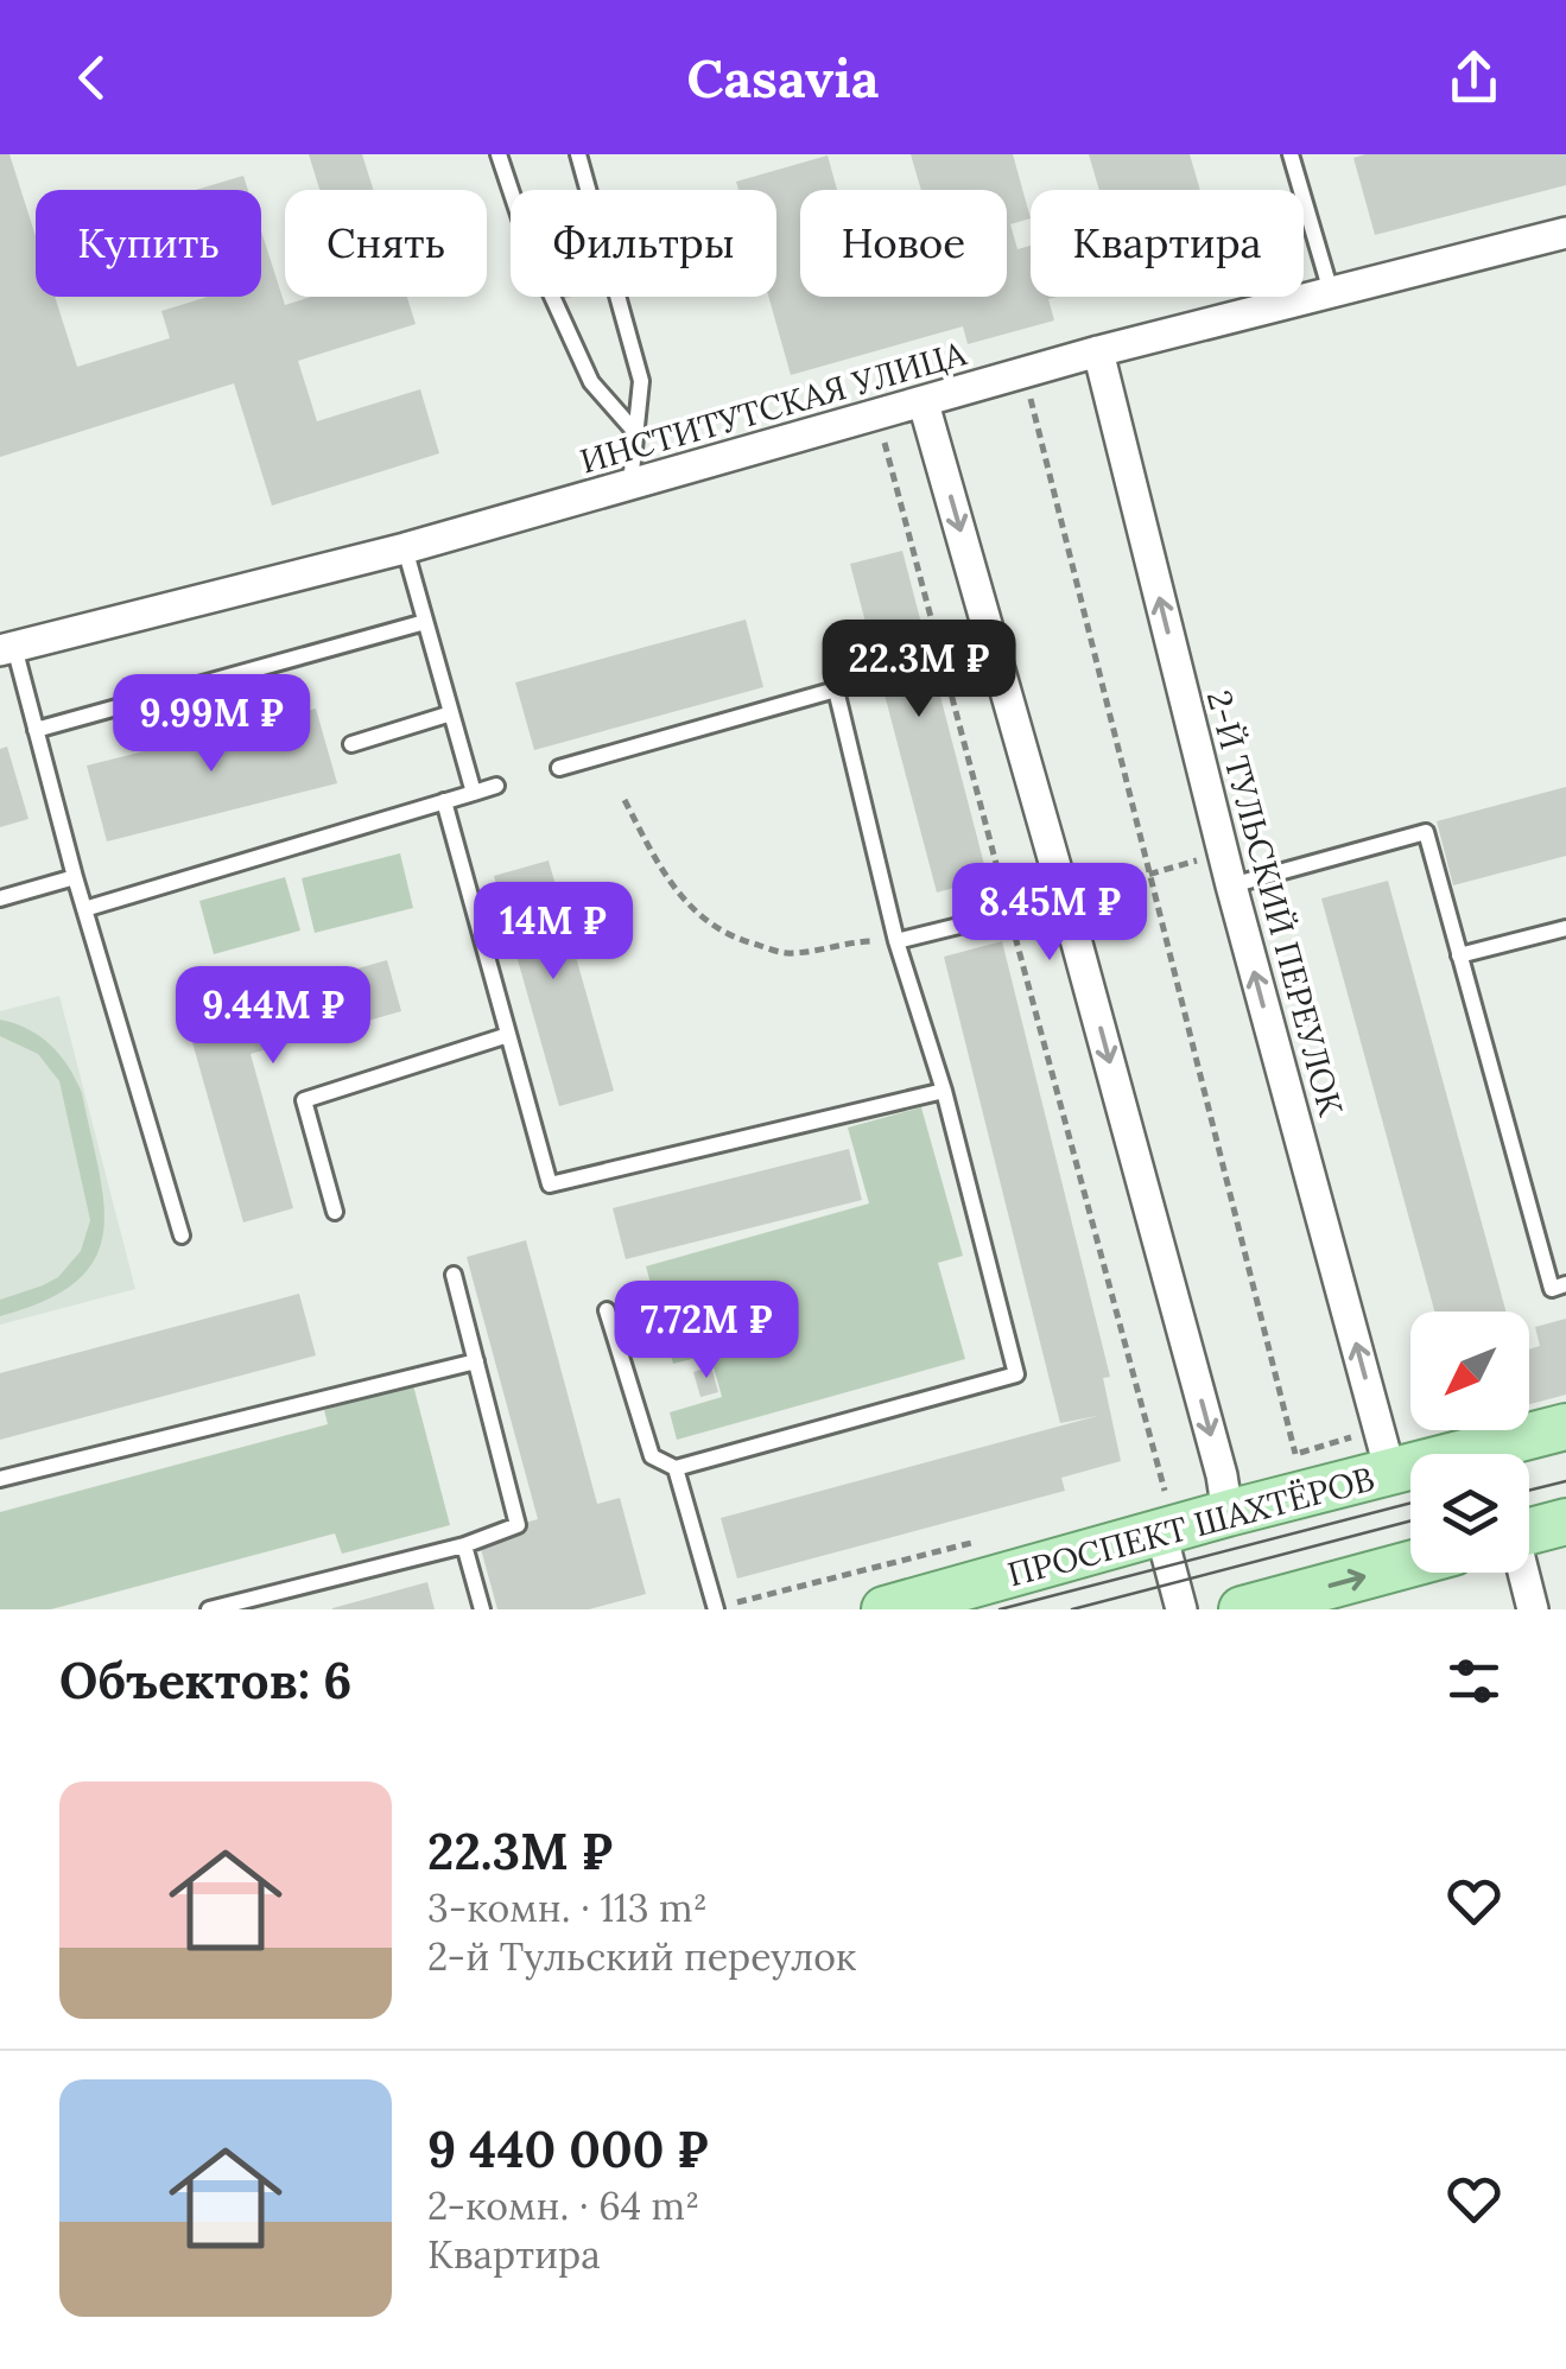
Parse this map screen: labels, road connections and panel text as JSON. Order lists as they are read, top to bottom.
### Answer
{
  "streets": {
    "main road": ["ПРОСПЕКТ ШАХТЁРОВ"],
    "street": ["ИНСТИТУТСКАЯ УЛИЦА", "2-Й ТУЛЬСКИЙ ПЕРЕУЛОК"]
  },
  "crossings": [
    ["ИНСТИТУТСКАЯ УЛИЦА", "2-Й ТУЛЬСКИЙ ПЕРЕУЛОК"],
    ["2-Й ТУЛЬСКИЙ ПЕРЕУЛОК", "ПРОСПЕКТ ШАХТЁРОВ"]
  ],
  "north": "bottom left",
  "page": {
    "header": "Casavia",
    "chip": [
      "Купить",
      "Снять",
      "Фильтры",
      "Новое",
      "Квартира"
    ],
    "price": [
      "22.3M ₽",
      "9.99M ₽",
      "8.45M ₽",
      "14M ₽",
      "9.44M ₽",
      "7.72M ₽"
    ],
    "heading": "Объектов: 6",
    "list": [
      {
        "name": "22.3M ₽",
        "note": "3-комн. · 113 m² · 2-й Тульский переулок"
      },
      {
        "name": "9 440 000 ₽",
        "note": "2-комн. · 64 m² · Квартира"
      }
    ]
  }
}
